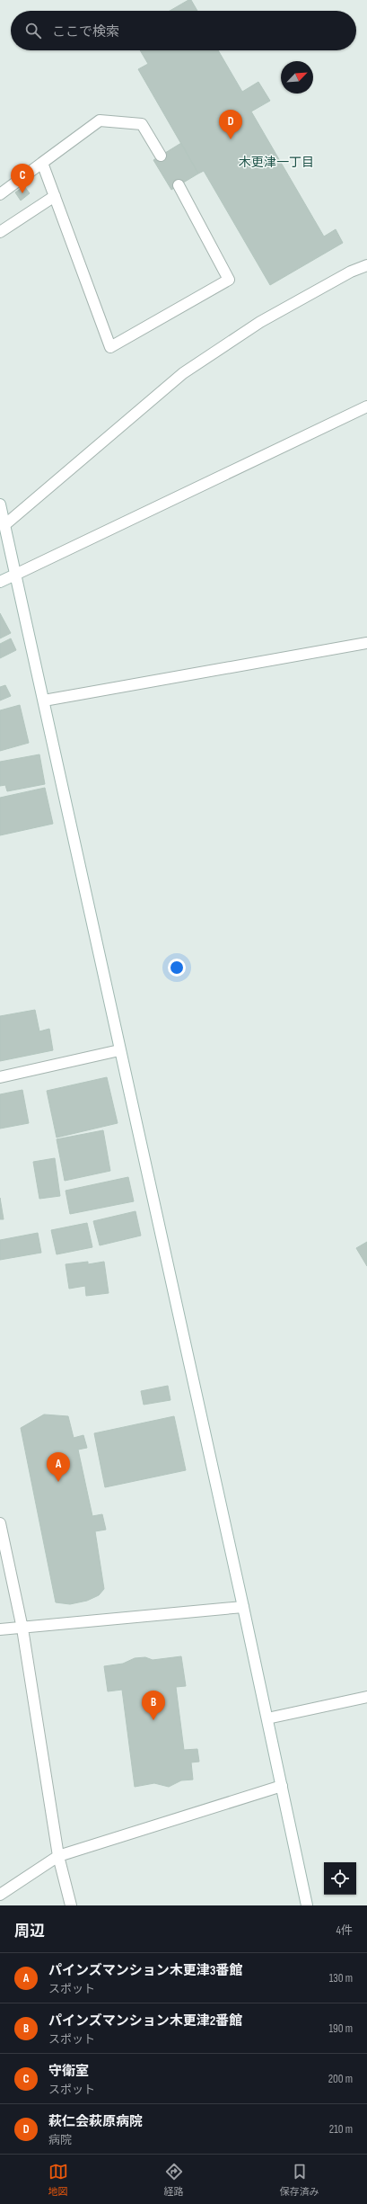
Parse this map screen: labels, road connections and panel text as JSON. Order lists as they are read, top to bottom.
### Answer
{
  "districts": ["木更津一丁目"],
  "north": "top right",
  "page": {
    "search": "ここで検索",
    "pins": [
      "D",
      "C",
      "A",
      "B"
    ],
    "heading": ["周辺", "4件"],
    "list": [
      {
        "mark": "A",
        "name": "パインズマンション木更津3番館",
        "note": "スポット",
        "value": "130 m"
      },
      {
        "mark": "B",
        "name": "パインズマンション木更津2番館",
        "note": "スポット",
        "value": "190 m"
      },
      {
        "mark": "C",
        "name": "守衛室",
        "note": "スポット",
        "value": "200 m"
      },
      {
        "mark": "D",
        "name": "萩仁会萩原病院",
        "note": "病院",
        "value": "210 m"
      }
    ],
    "nav": ["地図", "経路", "保存済み"]
  }
}
